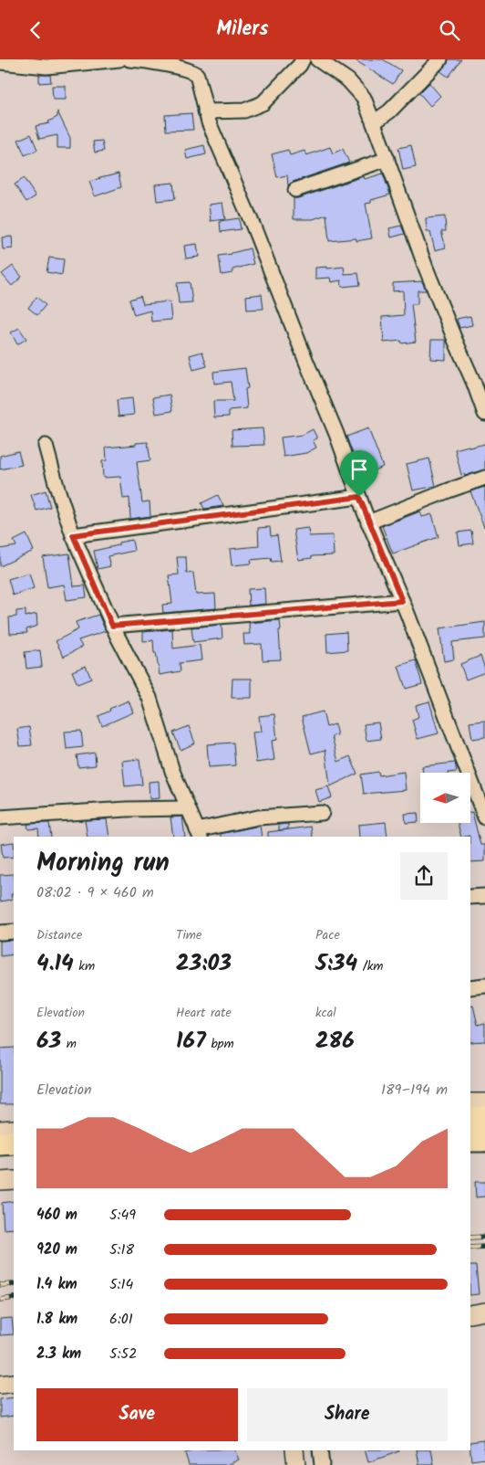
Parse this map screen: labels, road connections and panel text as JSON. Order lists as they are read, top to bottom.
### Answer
{
  "north": "left",
  "page": {
    "header": "Milers",
    "heading": ["Morning run", "08:02 · 9 × 460 m"],
    "stats": [
      ["Distance", "4.14 km"],
      ["Time", "23:03"],
      ["Pace", "5:34 /km"],
      ["Elevation", "63 m"],
      ["Heart rate", "167 bpm"],
      ["kcal", "286"]
    ],
    "chart": ["Elevation", "189–194 m"],
    "list": [
      {
        "name": "460 m",
        "note": "5:49"
      },
      {
        "name": "920 m",
        "note": "5:18"
      },
      {
        "name": "1.4 km",
        "note": "5:14"
      },
      {
        "name": "1.8 km",
        "note": "6:01"
      },
      {
        "name": "2.3 km",
        "note": "5:52"
      }
    ],
    "buttons": ["Save", "Share"]
  }
}
